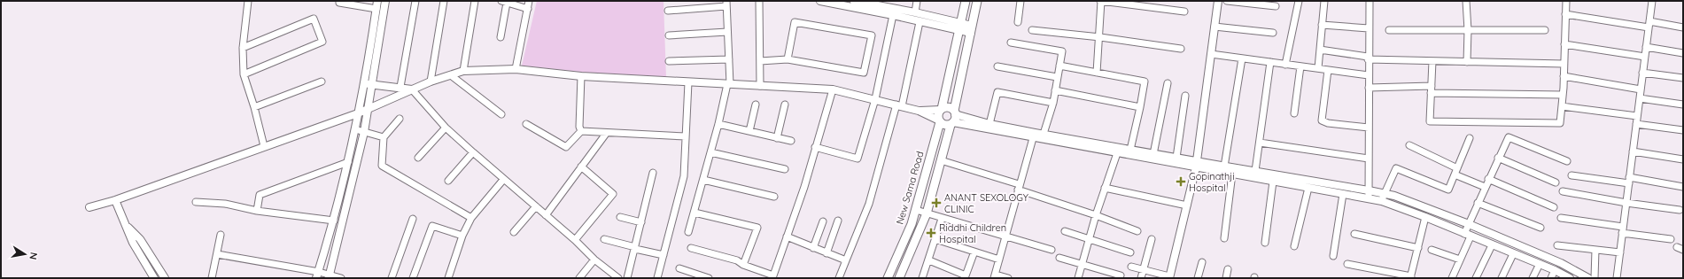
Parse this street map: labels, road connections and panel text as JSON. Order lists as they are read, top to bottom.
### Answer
{
  "streets": {
    "main road": ["New Sama Road"]
  },
  "places": {
    "health": ["Gopinathji Hospital", "ANANT SEXOLOGY CLINIC", "Riddhi Children Hospital"]
  },
  "north": "right"
}
